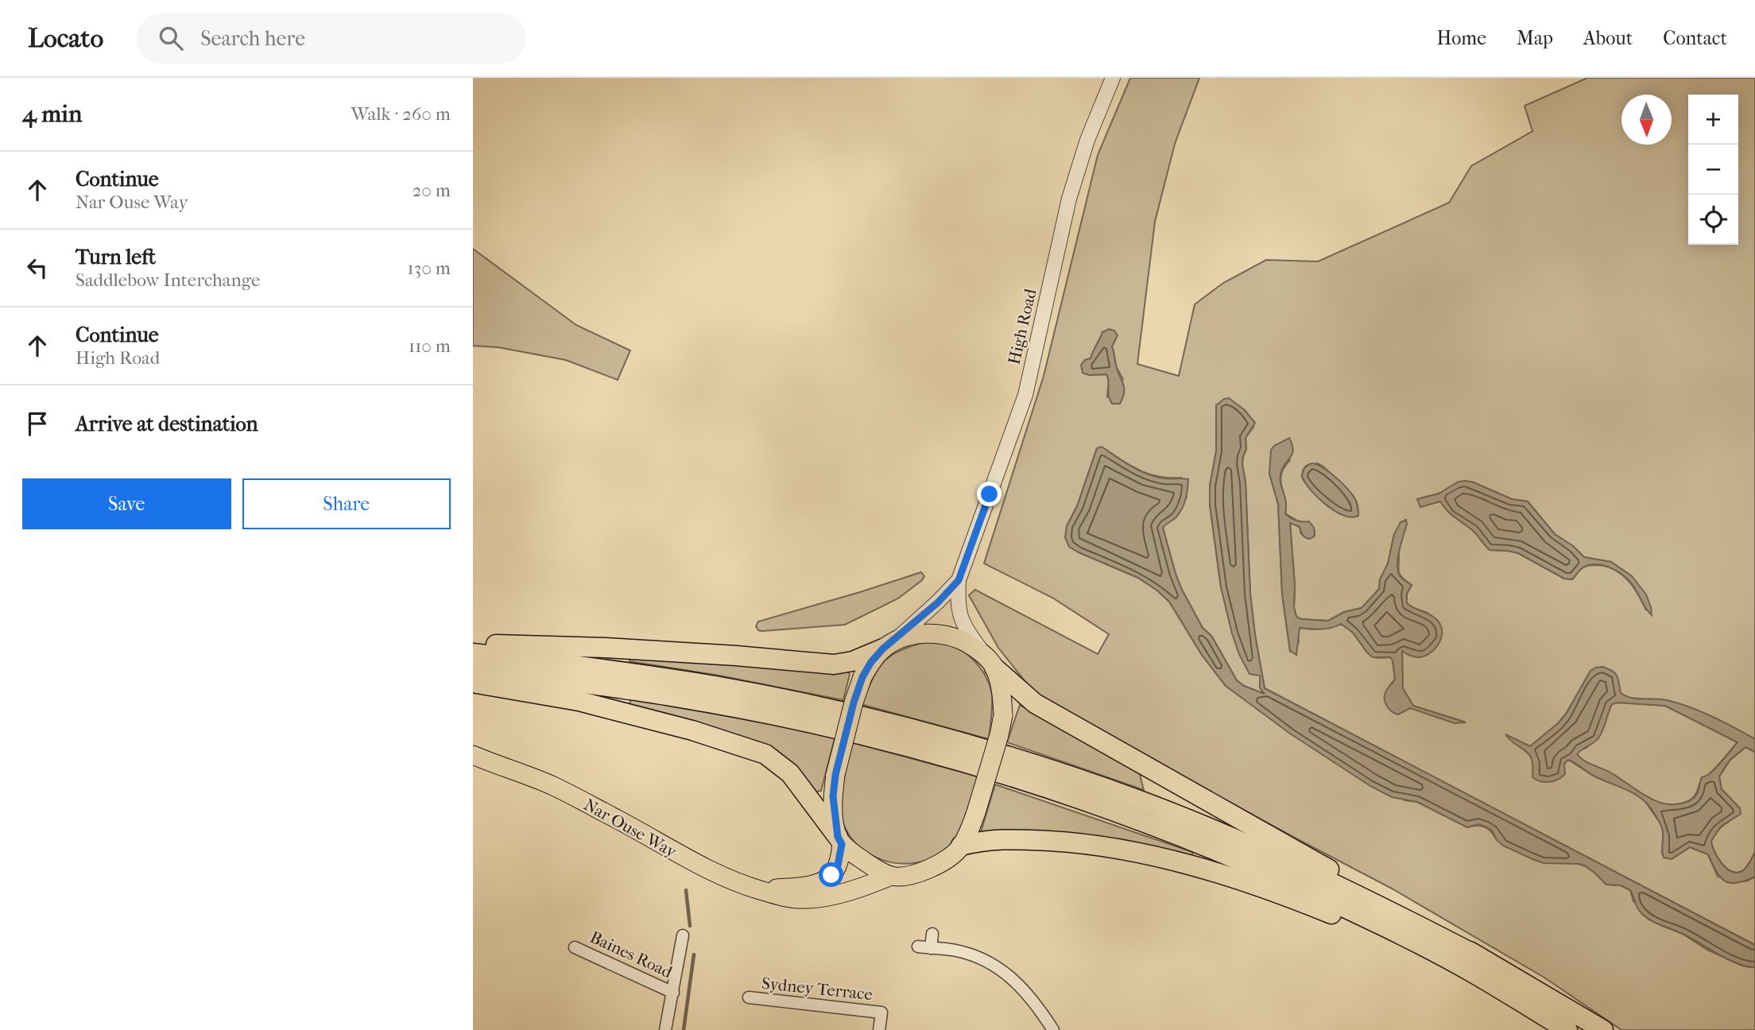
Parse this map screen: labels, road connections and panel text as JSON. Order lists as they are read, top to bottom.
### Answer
{
  "streets": {
    "main road": ["Nar Ouse Way"],
    "street": ["High Road", "Baines Road", "Sydney Terrace"]
  },
  "north": "bottom",
  "page": {
    "header": "Locato",
    "search": "Search here",
    "nav": [
      "Home",
      "Map",
      "About",
      "Contact"
    ],
    "heading": ["4 min", "Walk · 260 m"],
    "map_buttons": ["+", "−"],
    "list": [
      ["Continue", "Nar Ouse Way", "20 m"],
      ["Turn left", "Saddlebow Interchange", "130 m"],
      ["Continue", "High Road", "110 m"],
      "Arrive at destination"
    ],
    "buttons": ["Save", "Share"]
  }
}
